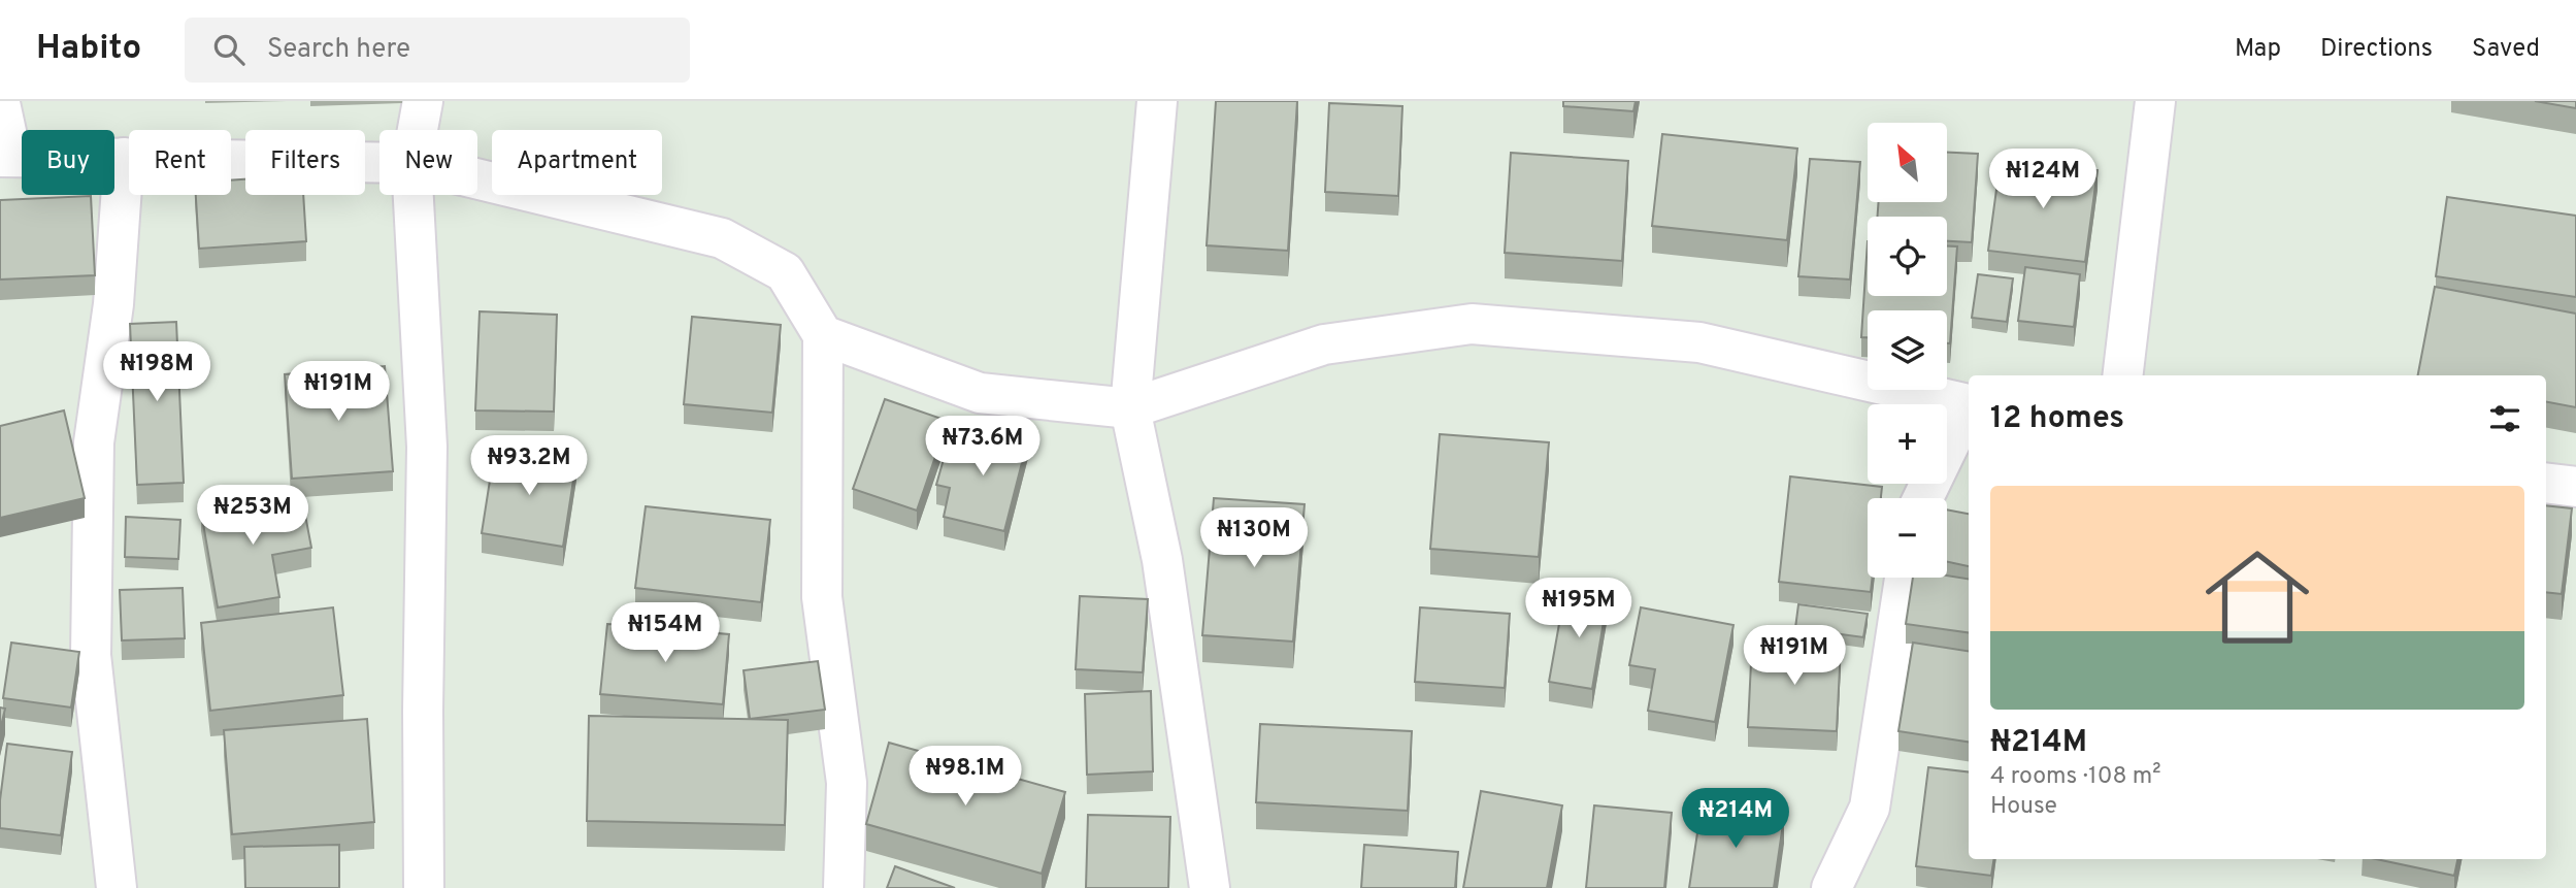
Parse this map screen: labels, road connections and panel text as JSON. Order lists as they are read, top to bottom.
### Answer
{
  "north": "top left",
  "page": {
    "header": "Habito",
    "search": "Search here",
    "nav": ["Map", "Directions", "Saved"],
    "map_buttons": ["+", "−"],
    "chip": [
      "Buy",
      "Rent",
      "Filters",
      "New",
      "Apartment"
    ],
    "price": [
      "₦124M",
      "₦198M",
      "₦191M",
      "₦73.6M",
      "₦93.2M",
      "₦253M",
      "₦130M",
      "₦195M",
      "₦154M",
      "₦191M",
      "₦98.1M",
      "₦214M"
    ],
    "heading": "12 homes",
    "list": [
      {
        "name": "₦214M",
        "note": "4 rooms · 108 m² · House"
      }
    ]
  }
}
